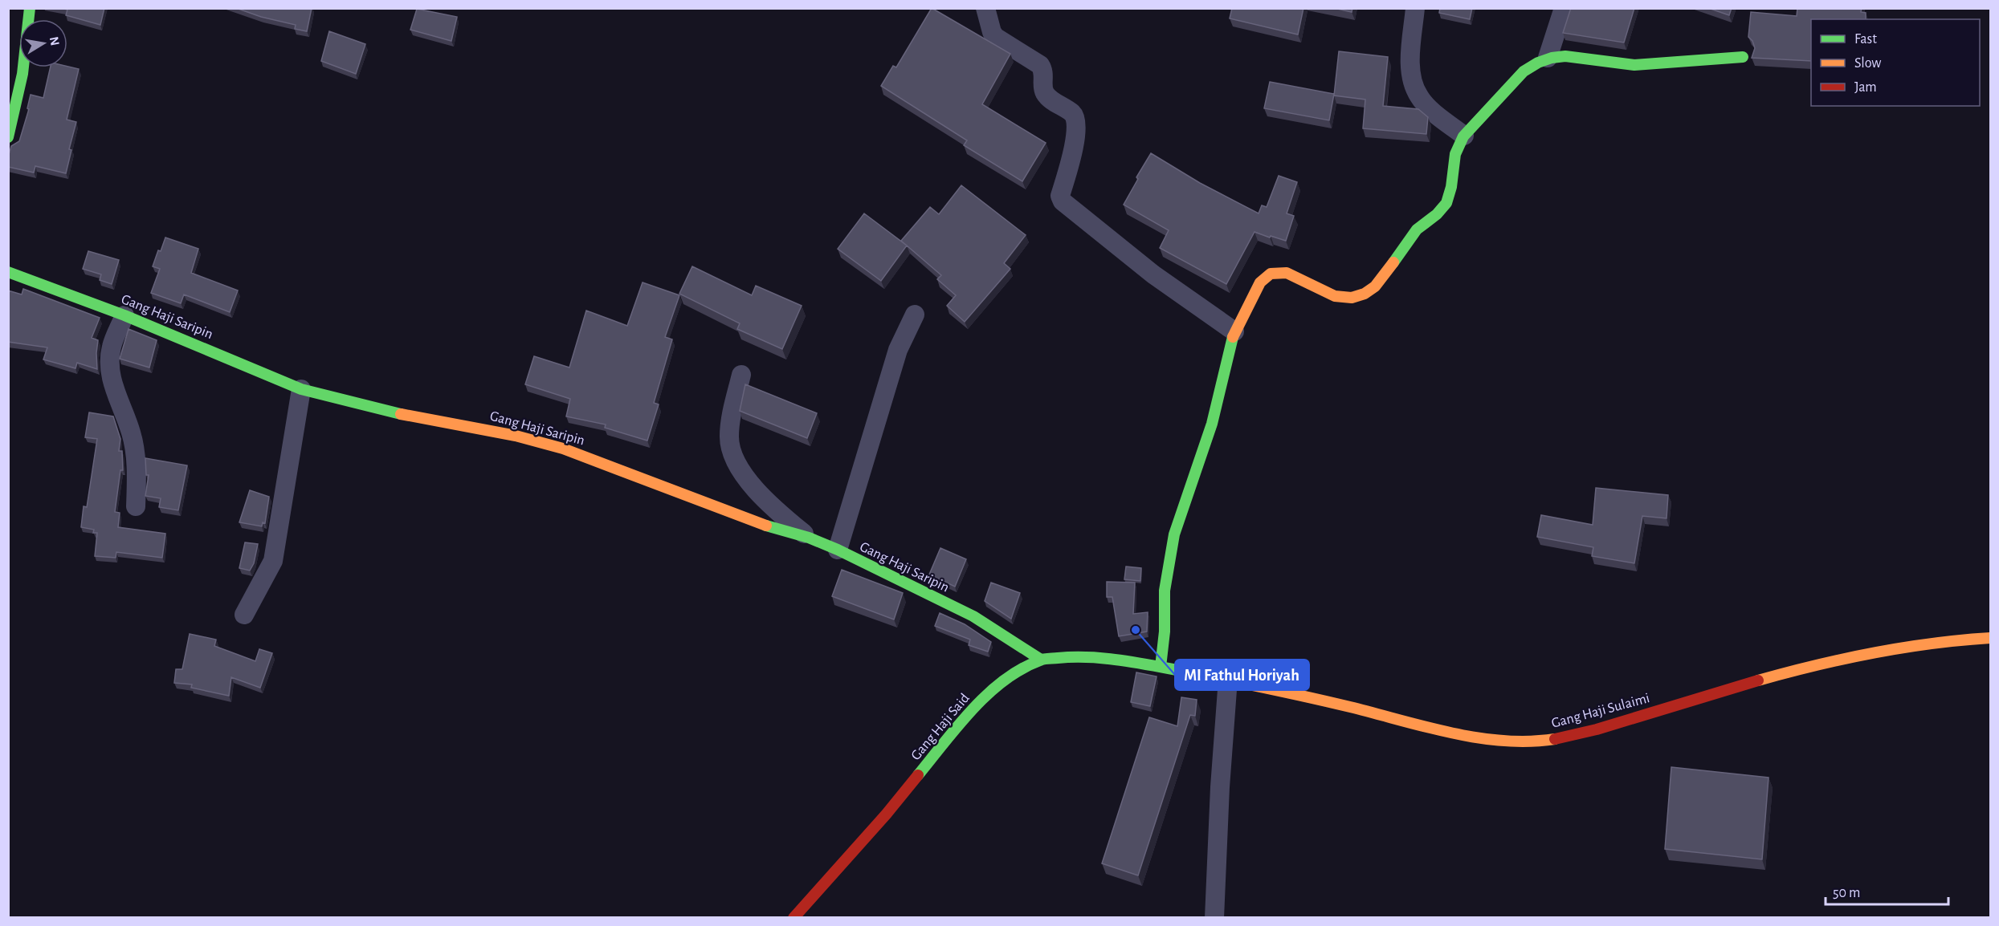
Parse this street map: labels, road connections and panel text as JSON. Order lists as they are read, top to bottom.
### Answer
{
  "streets": {
    "street": ["Gang Haji Saripin", "Gang Haji Sulaimi", "Gang Haji Said"]
  },
  "crossings": [
    ["Gang Haji Saripin", "Gang Haji Said"],
    ["Gang Haji Sulaimi", "Gang Haji Said"]
  ],
  "places": ["MI Fathul Horiyah"],
  "legend": ["Fast", "Slow", "Jam"],
  "scale_bar": "50 m",
  "north": "right"
}
